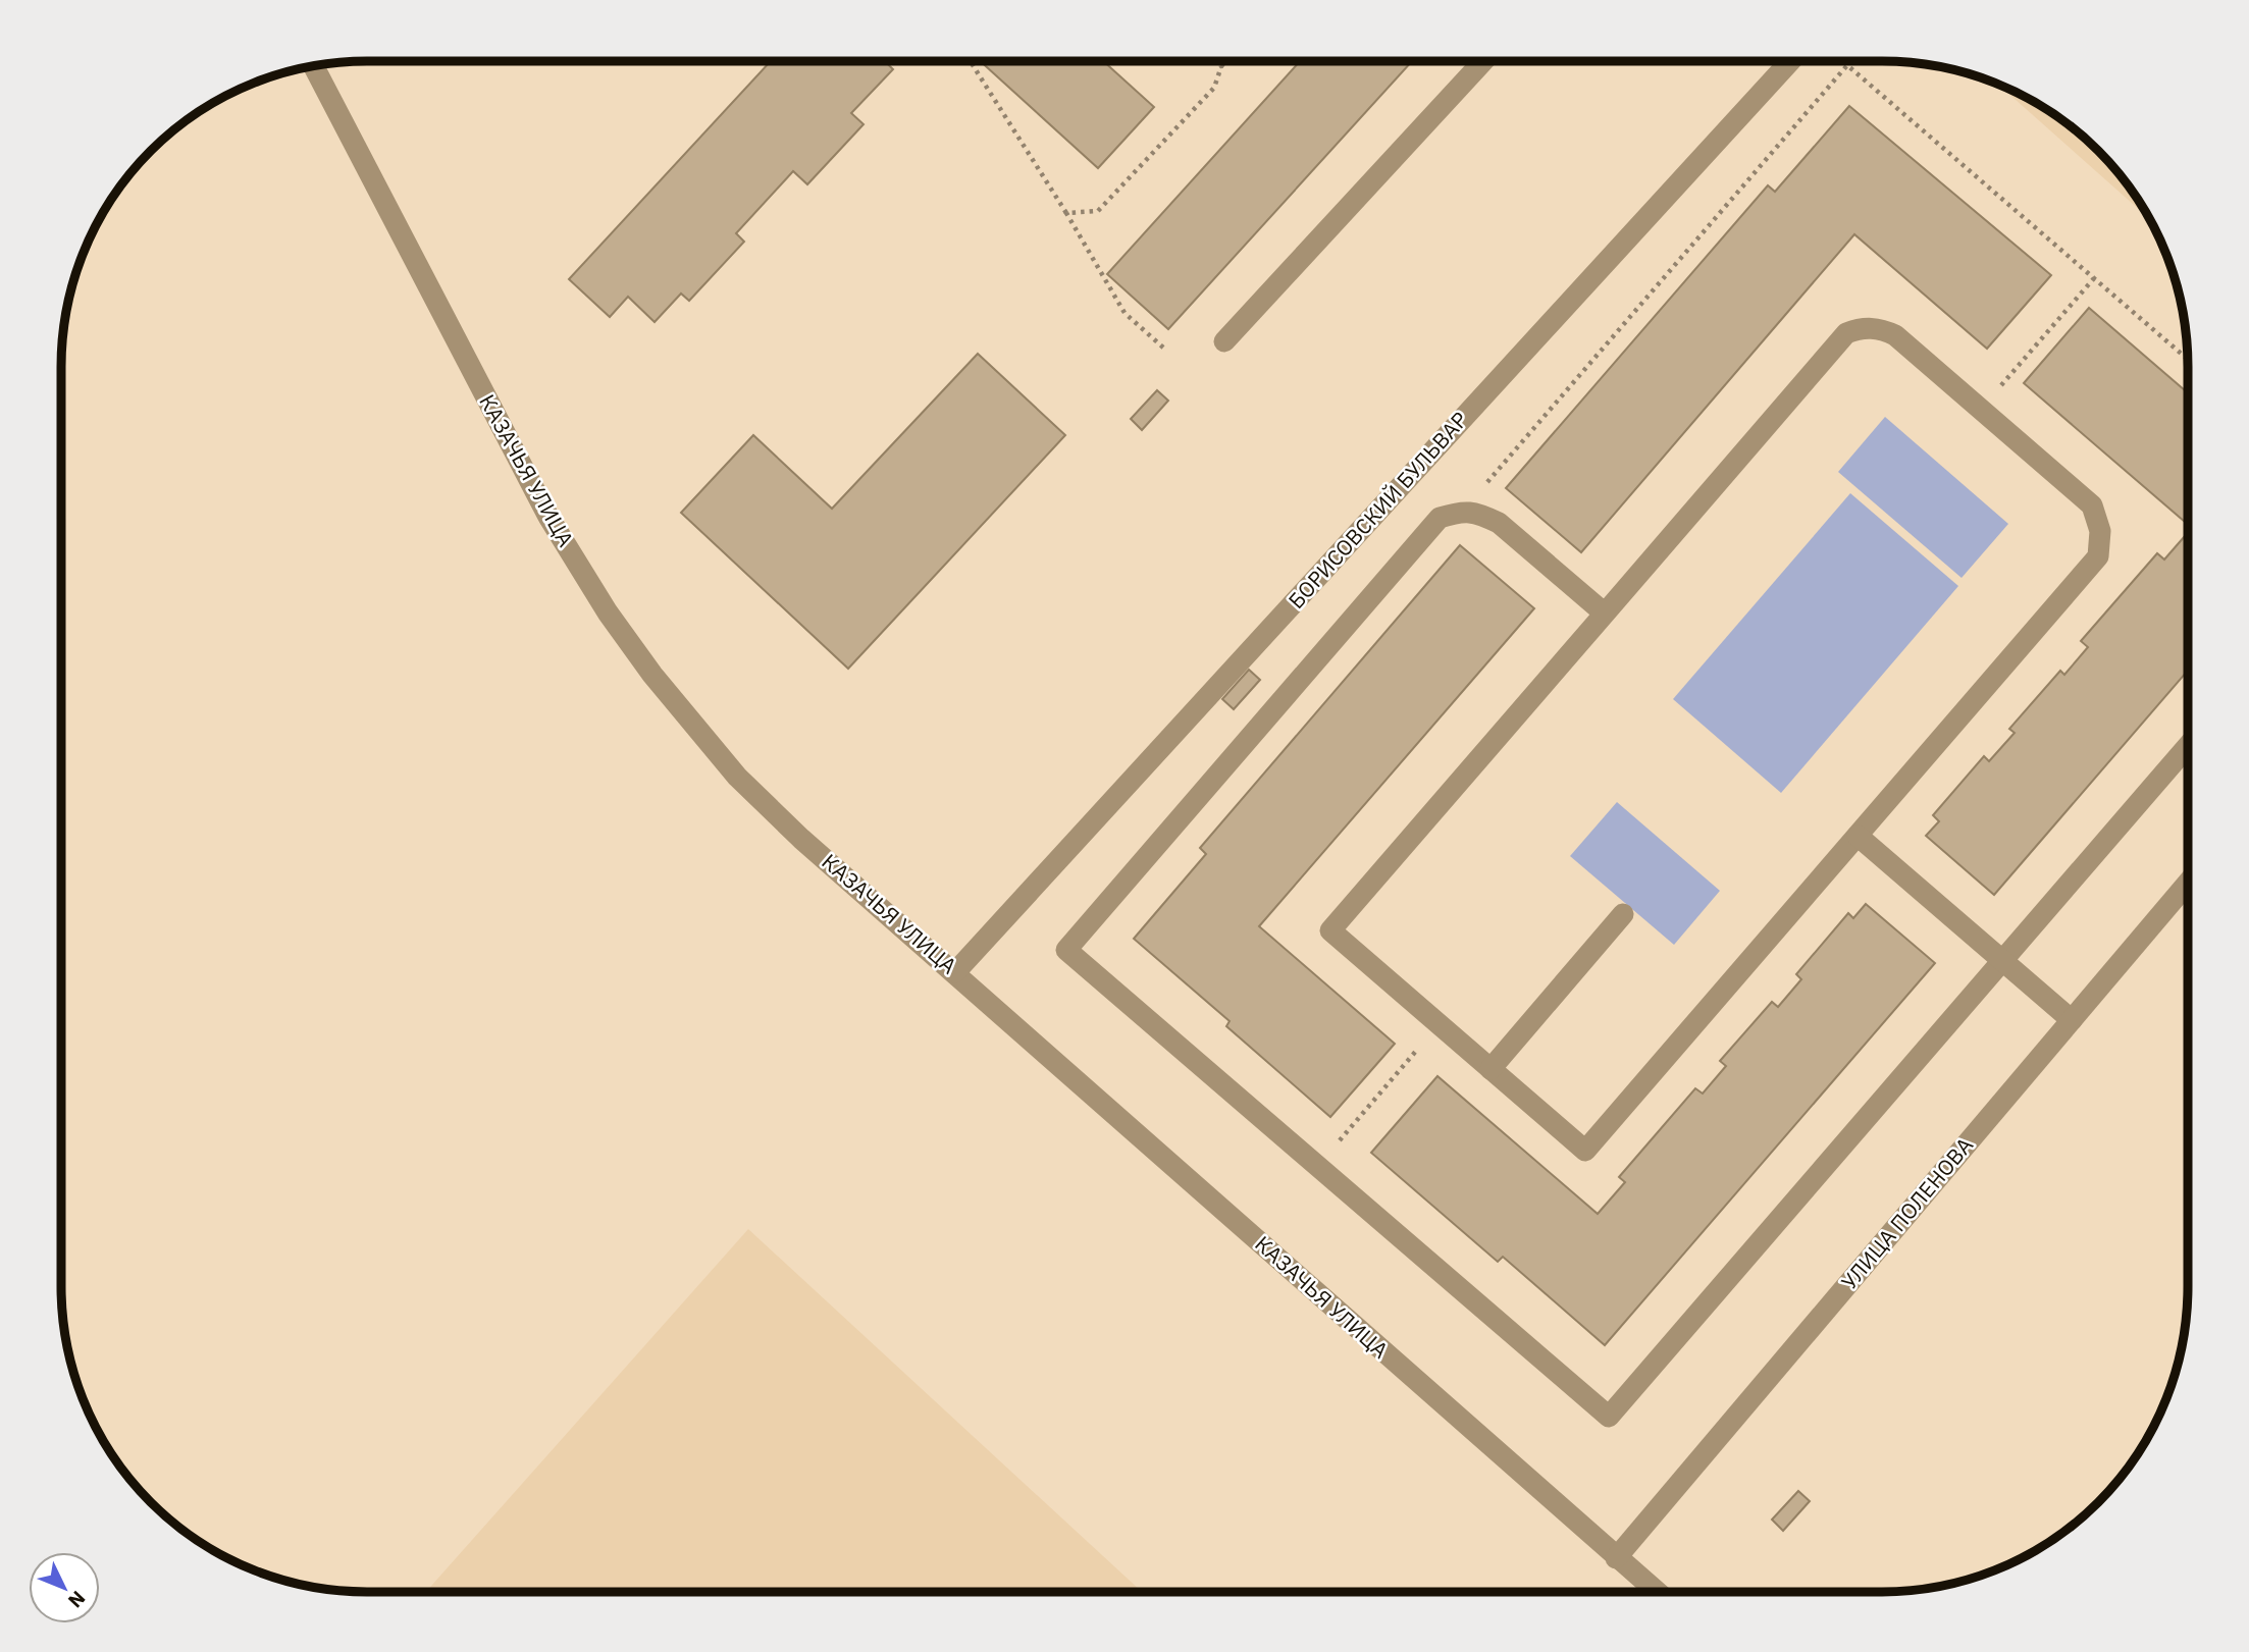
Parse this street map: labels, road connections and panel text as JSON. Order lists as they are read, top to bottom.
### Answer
{
  "streets": {
    "street": ["КАЗАЧЬЯ УЛИЦА", "БОРИСОВСКИЙ БУЛЬВАР", "УЛИЦА ПОЛЕНОВА"]
  },
  "crossings": [
    ["КАЗАЧЬЯ УЛИЦА", "БОРИСОВСКИЙ БУЛЬВАР"],
    ["КАЗАЧЬЯ УЛИЦА", "УЛИЦА ПОЛЕНОВА"]
  ],
  "north": "bottom right"
}
